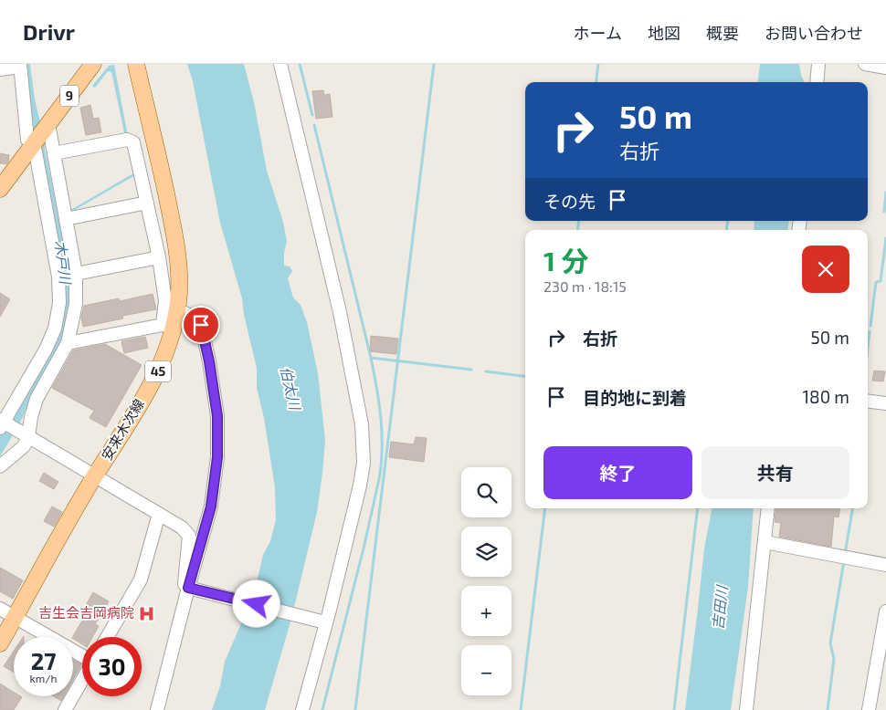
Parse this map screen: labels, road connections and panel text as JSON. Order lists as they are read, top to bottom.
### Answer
{
  "streets": {
    "main road": ["9", "45", "安来木次線"]
  },
  "water": ["木戸川", "伯太川", "吉田川"],
  "places": {
    "hospital": ["吉生会吉岡病院"]
  },
  "page": {
    "header": "Drivr",
    "nav": [
      "ホーム",
      "地図",
      "概要",
      "お問い合わせ"
    ],
    "turn": ["50 m", "右折"],
    "then": "その先",
    "heading": ["1 分", "230 m · 18:15"],
    "list": [
      {
        "name": "右折",
        "value": "50 m"
      },
      {
        "name": "目的地に到着",
        "value": "180 m"
      }
    ],
    "buttons": ["終了", "共有"],
    "map_buttons": ["+", "−"],
    "speed": "27 km/h",
    "limit": "30"
  }
}
